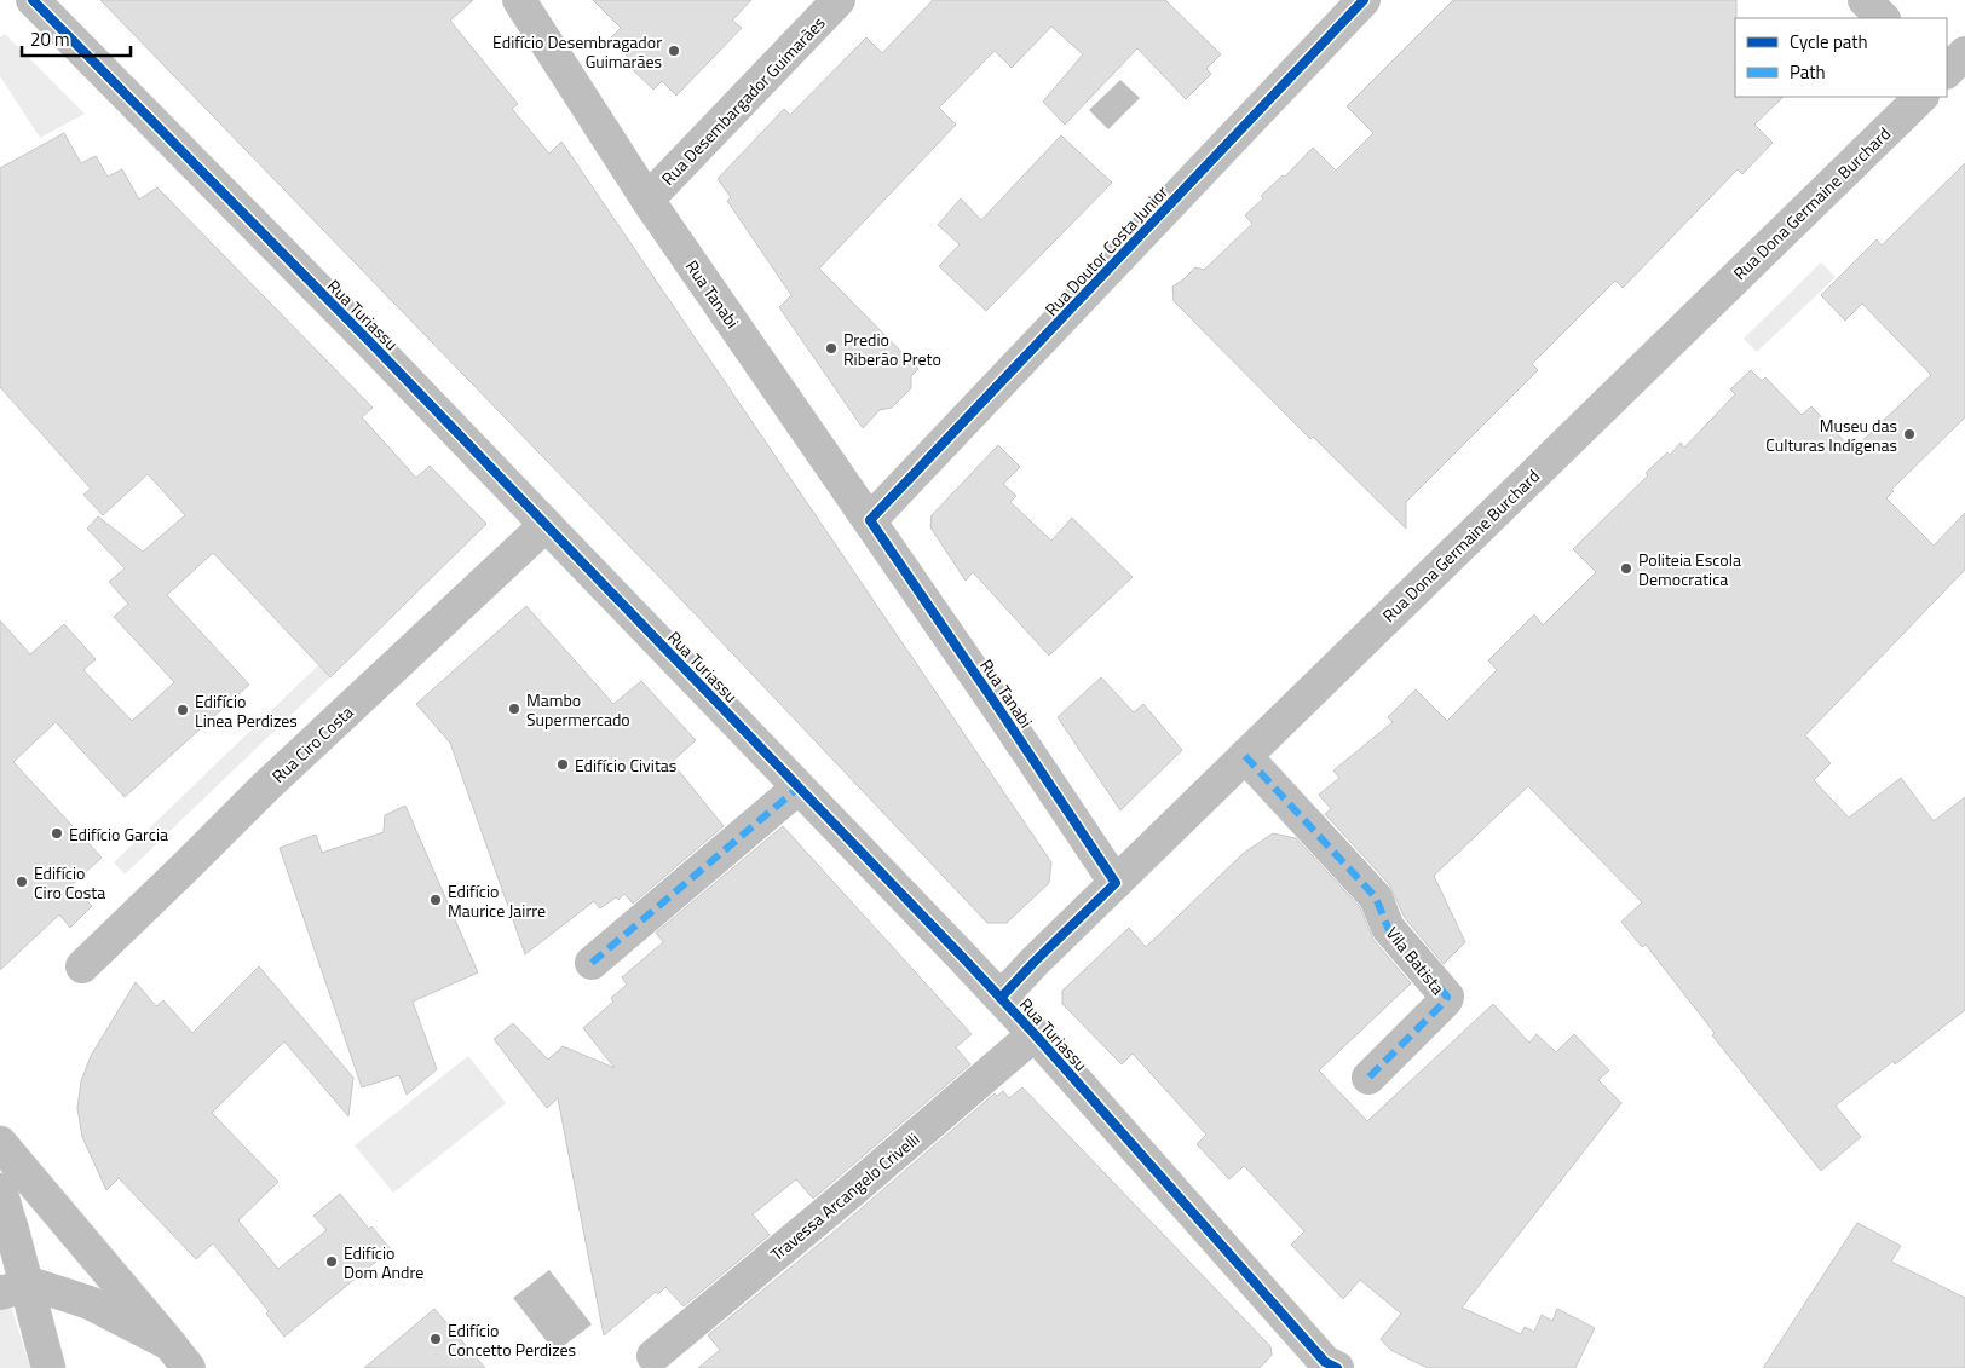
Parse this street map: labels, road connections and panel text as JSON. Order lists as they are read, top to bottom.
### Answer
{
  "streets": {
    "street": [
      "Rua Desembargador Guimarães",
      "Rua Dona Germaine Burchard",
      "Rua Doutor Costa Junior",
      "Rua Tanabi",
      "Rua Turiassu",
      "Rua Ciro Costa",
      "Vila Batista",
      "Travessa Arcangelo Crivelli"
    ]
  },
  "crossings": [
    ["Rua Desembargador Guimarães", "Rua Tanabi"],
    ["Rua Dona Germaine Burchard", "Rua Tanabi"],
    ["Rua Dona Germaine Burchard", "Rua Turiassu"],
    ["Rua Dona Germaine Burchard", "Vila Batista"],
    ["Rua Doutor Costa Junior", "Rua Tanabi"],
    ["Rua Turiassu", "Rua Ciro Costa"],
    ["Rua Turiassu", "Travessa Arcangelo Crivelli"]
  ],
  "places": [
    "Edifício Desembragador Guimarães",
    "Predio Riberão Preto",
    "Museu das Culturas Indígenas",
    "Politeia Escola Democratica",
    "Mambo Supermercado",
    "Edifício Linea Perdizes",
    "Edifício Civitas",
    "Edifício Garcia",
    "Edifício Ciro Costa",
    "Edifício Maurice Jairre",
    "Edifício Dom Andre",
    "Edifício Concetto Perdizes"
  ],
  "legend": ["Cycle path", "Path"],
  "scale_bar": "20 m"
}
